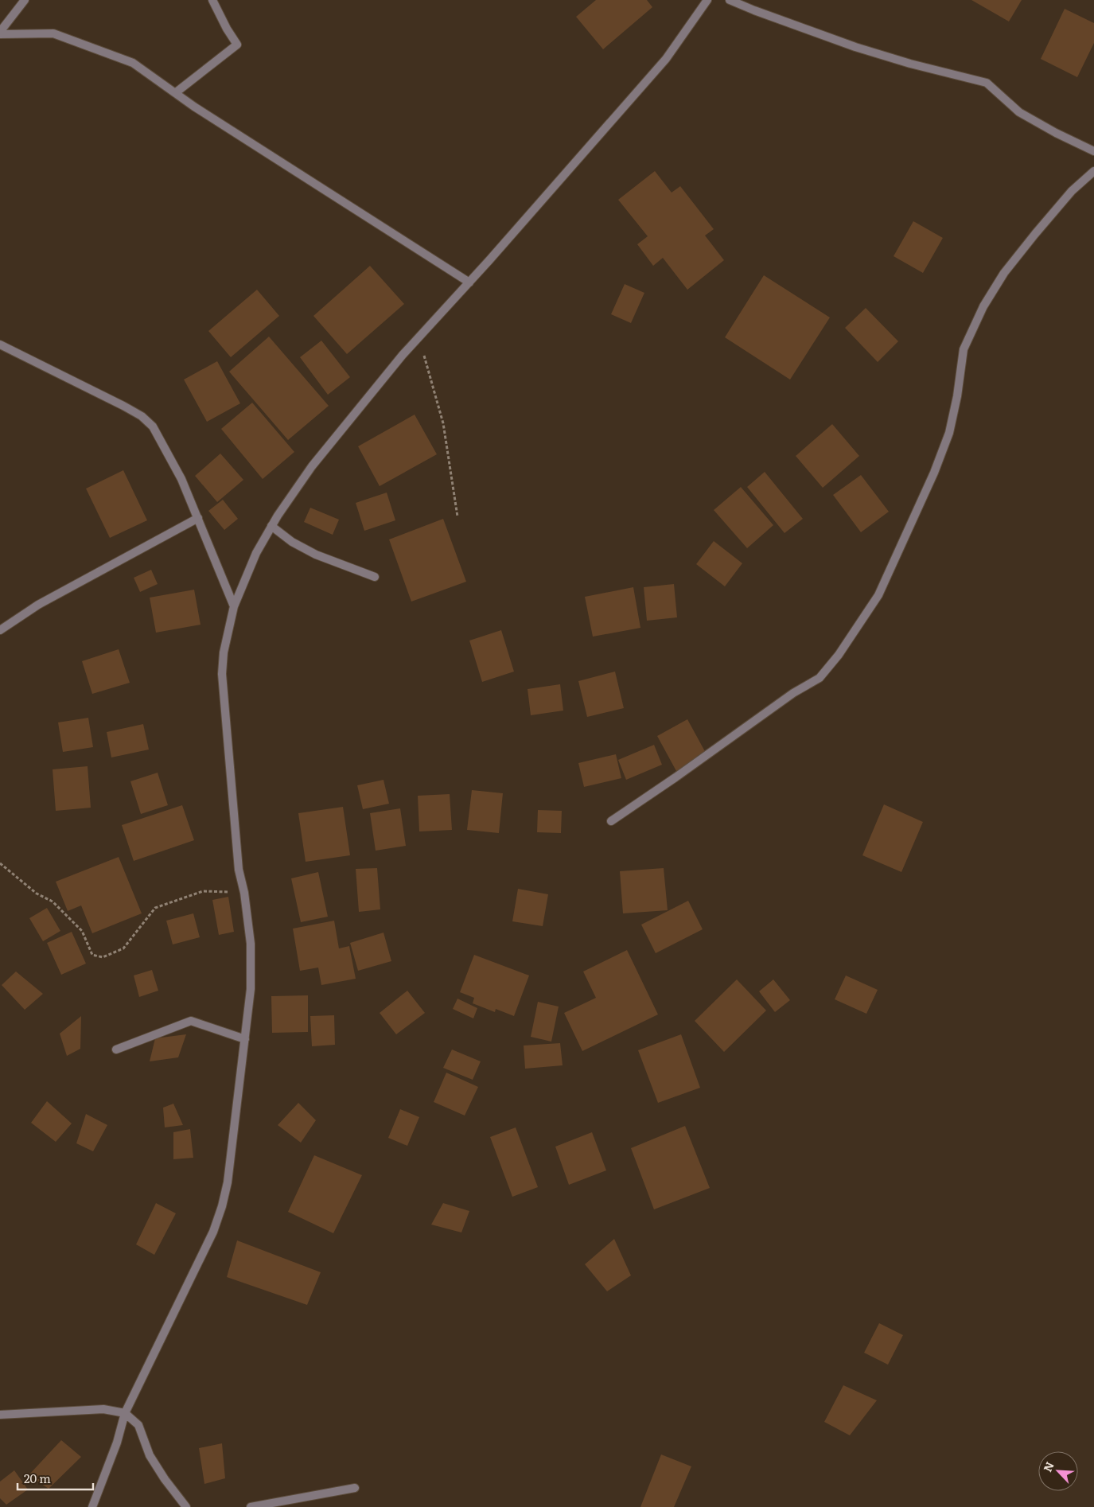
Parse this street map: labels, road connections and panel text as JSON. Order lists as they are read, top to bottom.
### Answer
{
  "scale_bar": "20 m",
  "north": "top left"
}
